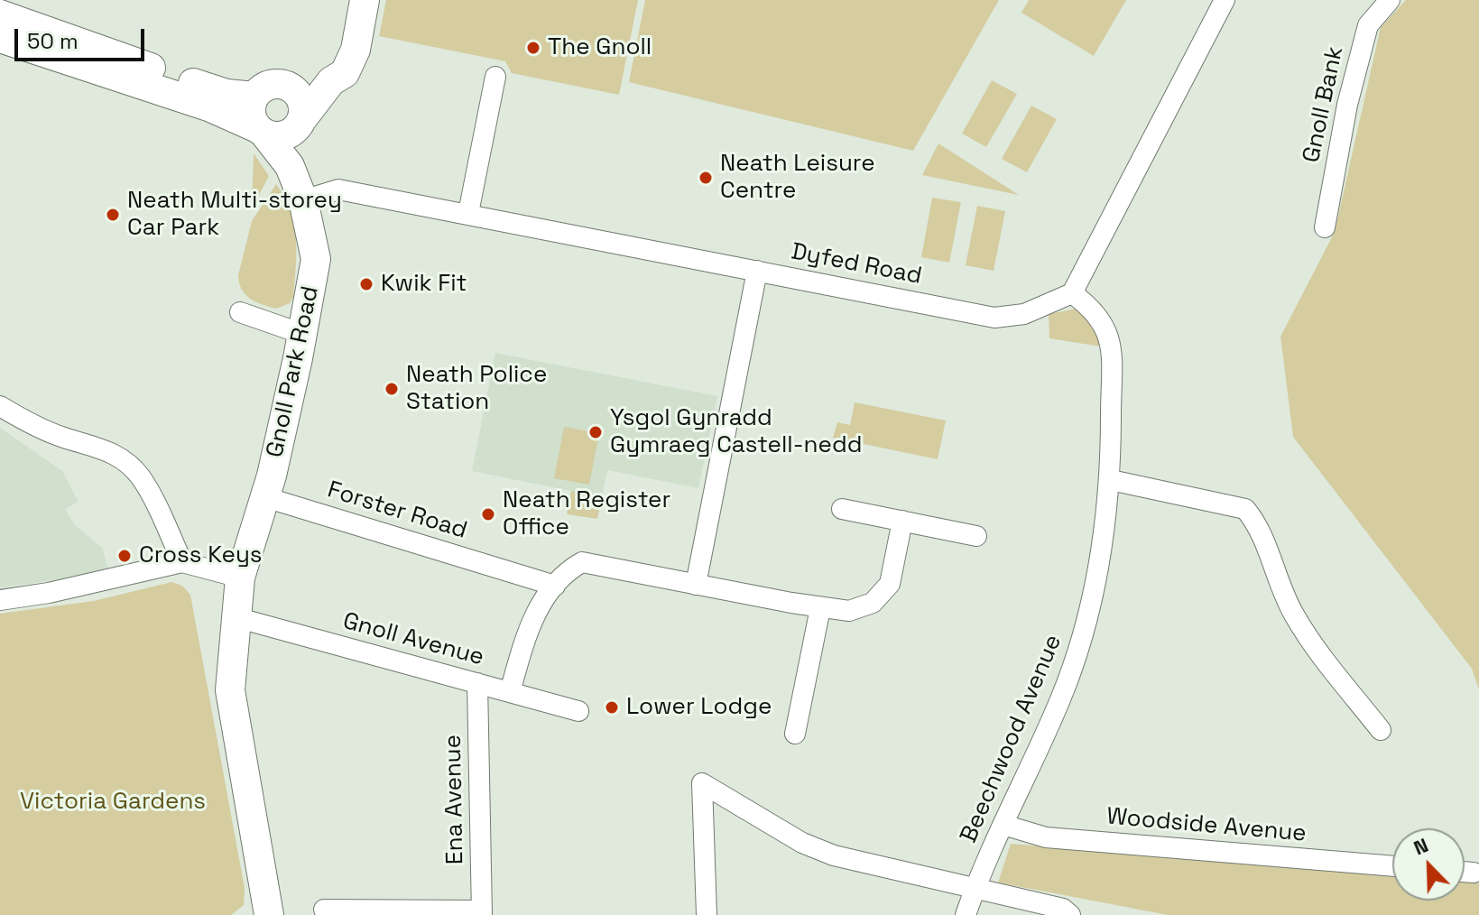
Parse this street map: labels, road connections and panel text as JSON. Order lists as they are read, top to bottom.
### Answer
{
  "streets": {
    "main road": ["Gnoll Park Road"],
    "street": [
      "Gnoll Bank",
      "Dyfed Road",
      "Forster Road",
      "Gnoll Avenue",
      "Beechwood Avenue",
      "Ena Avenue",
      "Woodside Avenue"
    ]
  },
  "crossings": [
    ["Dyfed Road", "Gnoll Park Road"],
    ["Dyfed Road", "Beechwood Avenue"],
    ["Gnoll Park Road", "Forster Road"],
    ["Gnoll Avenue", "Ena Avenue"],
    ["Beechwood Avenue", "Woodside Avenue"]
  ],
  "parks": ["Victoria Gardens"],
  "places": [
    "The Gnoll",
    "Neath Leisure Centre",
    "Neath Multi-storey Car Park",
    "Kwik Fit",
    "Neath Police Station",
    "Ysgol Gynradd Gymraeg Castell-nedd",
    "Neath Register Office",
    "Cross Keys",
    "Lower Lodge"
  ],
  "scale_bar": "50 m",
  "north": "top left"
}
